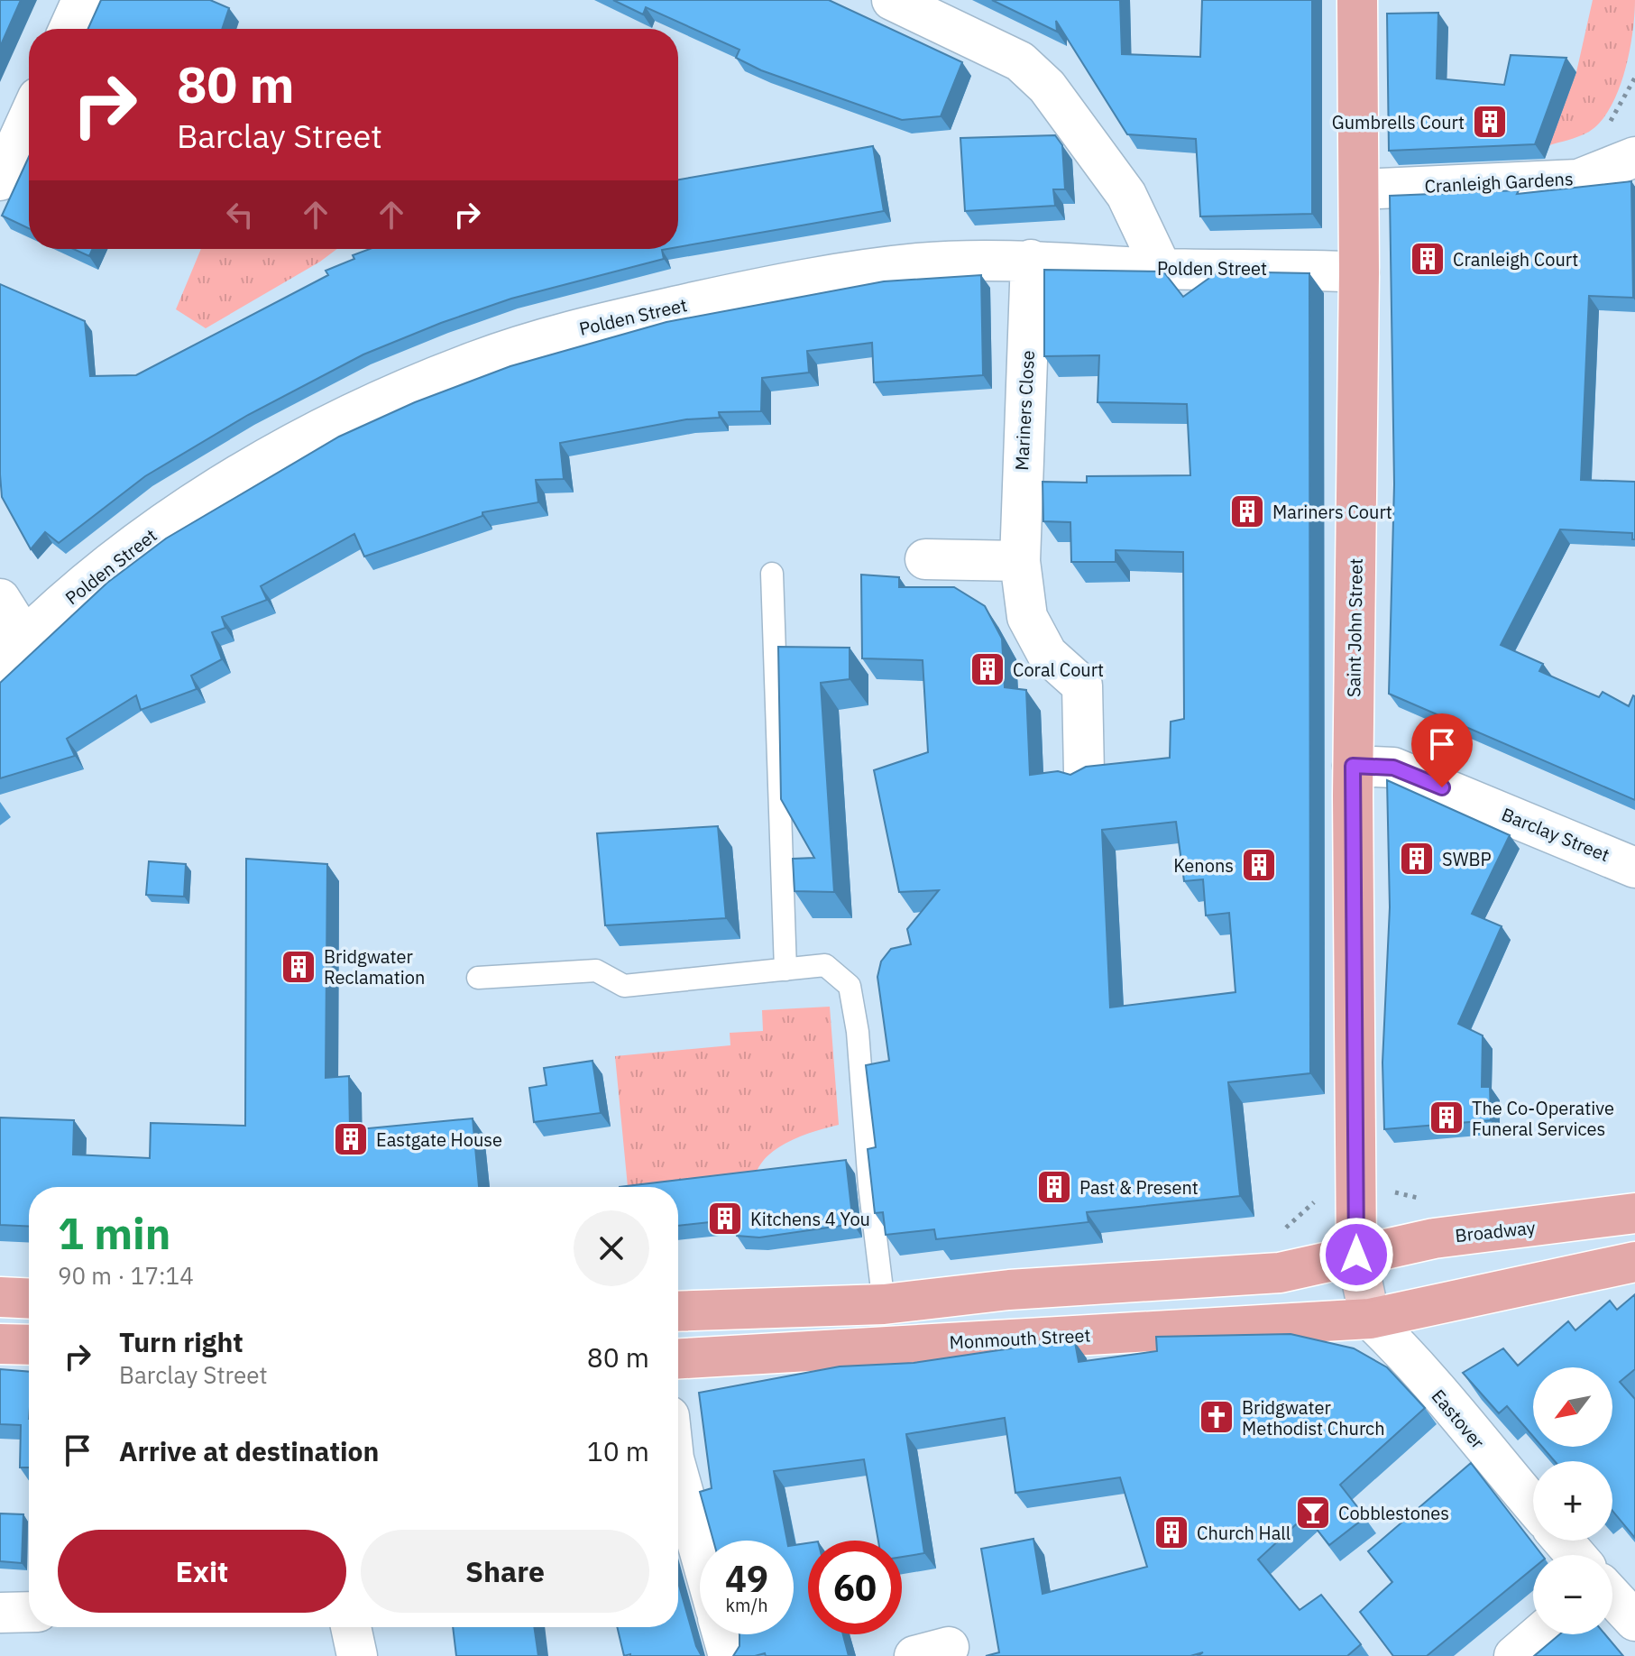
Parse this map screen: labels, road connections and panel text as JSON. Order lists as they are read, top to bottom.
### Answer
{
  "streets": {
    "main road": ["Saint John Street", "Broadway", "Monmouth Street"],
    "street": [
      "Cranleigh Gardens",
      "Polden Street",
      "Mariners Close",
      "Barclay Street",
      "Eastover"
    ]
  },
  "crossings": [
    ["Cranleigh Gardens", "Saint John Street"],
    ["Polden Street", "Mariners Close"],
    ["Polden Street", "Saint John Street"],
    ["Saint John Street", "Barclay Street"],
    ["Saint John Street", "Broadway"],
    ["Monmouth Street", "Eastover"]
  ],
  "places": {
    "building": [
      "Gumbrells Court",
      "Cranleigh Court",
      "Mariners Court",
      "Coral Court",
      "SWBP",
      "Kenons",
      "Bridgwater Reclamation",
      "The Co-Operative Funeral Services",
      "Eastgate House",
      "Past & Present",
      "Kitchens 4 You",
      "Church Hall"
    ],
    "church": ["Bridgwater Methodist Church"],
    "bar": ["Cobblestones"]
  },
  "north": "bottom left",
  "page": {
    "turn": ["80 m", "Barclay Street"],
    "heading": ["1 min", "90 m · 17:14"],
    "list": [
      {
        "name": "Turn right",
        "note": "Barclay Street",
        "value": "80 m"
      },
      {
        "name": "Arrive at destination",
        "value": "10 m"
      }
    ],
    "map_buttons": ["+", "−"],
    "buttons": ["Exit", "Share"],
    "speed": "49 km/h",
    "limit": "60"
  }
}
